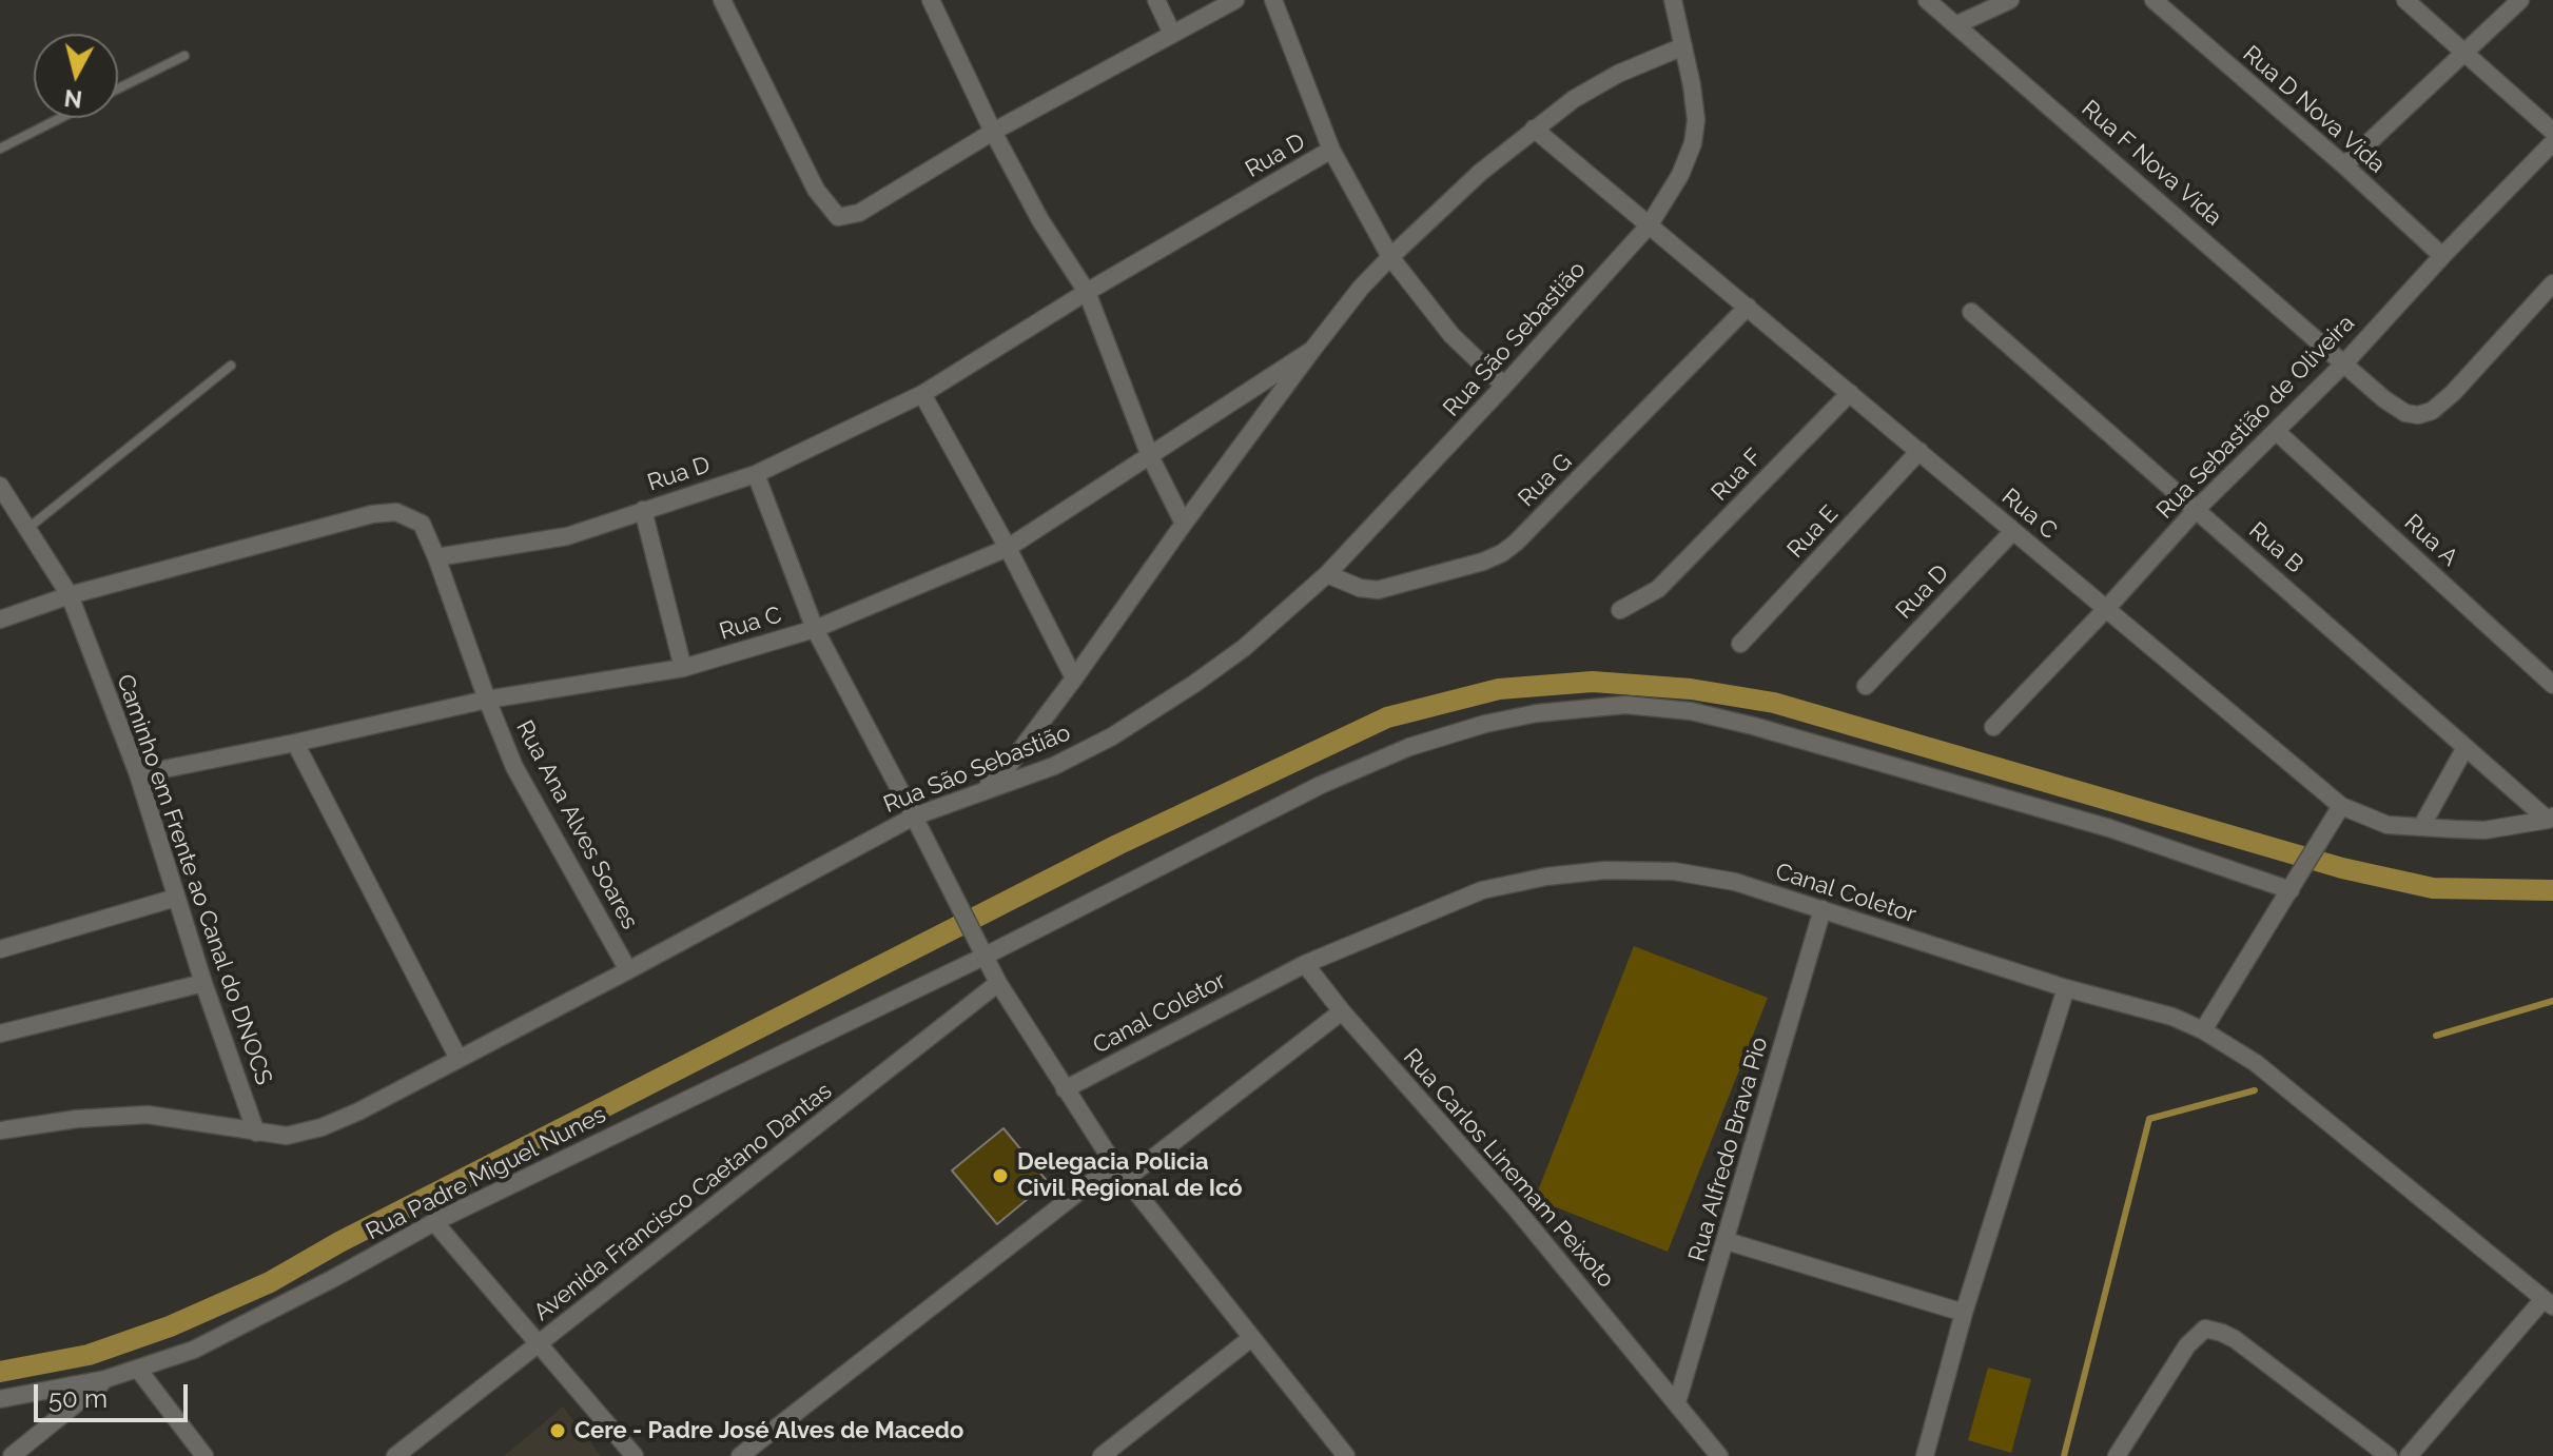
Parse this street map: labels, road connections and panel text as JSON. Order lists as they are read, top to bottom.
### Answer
{
  "streets": {
    "street": [
      "Rua D Nova Vida",
      "Rua D",
      "Rua F Nova Vida",
      "Rua São Sebastião",
      "Rua Sebastião de Oliveira",
      "Rua F",
      "Rua G",
      "Rua C",
      "Rua E",
      "Rua A",
      "Rua B",
      "Rua Ana Alves Soares",
      "Caminho em Frente ao Canal do DNOCS",
      "Canal Coletor",
      "Rua Alfredo Brava Pio",
      "Rua Carlos Linemam Peixoto",
      "Rua Padre Miguel Nunes",
      "Avenida Francisco Caetano Dantas"
    ]
  },
  "crossings": [
    ["Rua D Nova Vida", "Rua Sebastião de Oliveira"],
    ["Rua D", "Rua C"],
    ["Rua D", "Rua Ana Alves Soares"],
    ["Rua F Nova Vida", "Rua Sebastião de Oliveira"],
    ["Rua São Sebastião", "Rua G"],
    ["Rua São Sebastião", "Rua C"],
    ["Rua São Sebastião", "Rua Ana Alves Soares"],
    ["Rua São Sebastião", "Caminho em Frente ao Canal do DNOCS"],
    ["Rua Sebastião de Oliveira", "Rua C"],
    ["Rua Sebastião de Oliveira", "Rua A"],
    ["Rua Sebastião de Oliveira", "Rua B"],
    ["Rua F", "Rua C"],
    ["Rua G", "Rua C"],
    ["Rua C", "Rua E"],
    ["Rua C", "Rua B"],
    ["Rua C", "Rua Ana Alves Soares"],
    ["Rua C", "Caminho em Frente ao Canal do DNOCS"],
    ["Canal Coletor", "Rua Alfredo Brava Pio"],
    ["Canal Coletor", "Rua Carlos Linemam Peixoto"],
    ["Rua Alfredo Brava Pio", "Rua Carlos Linemam Peixoto"]
  ],
  "places": ["Delegacia Policia Civil Regional de Icó", "Cere - Padre José Alves de Macedo"],
  "scale_bar": "50 m",
  "north": "bottom"
}
